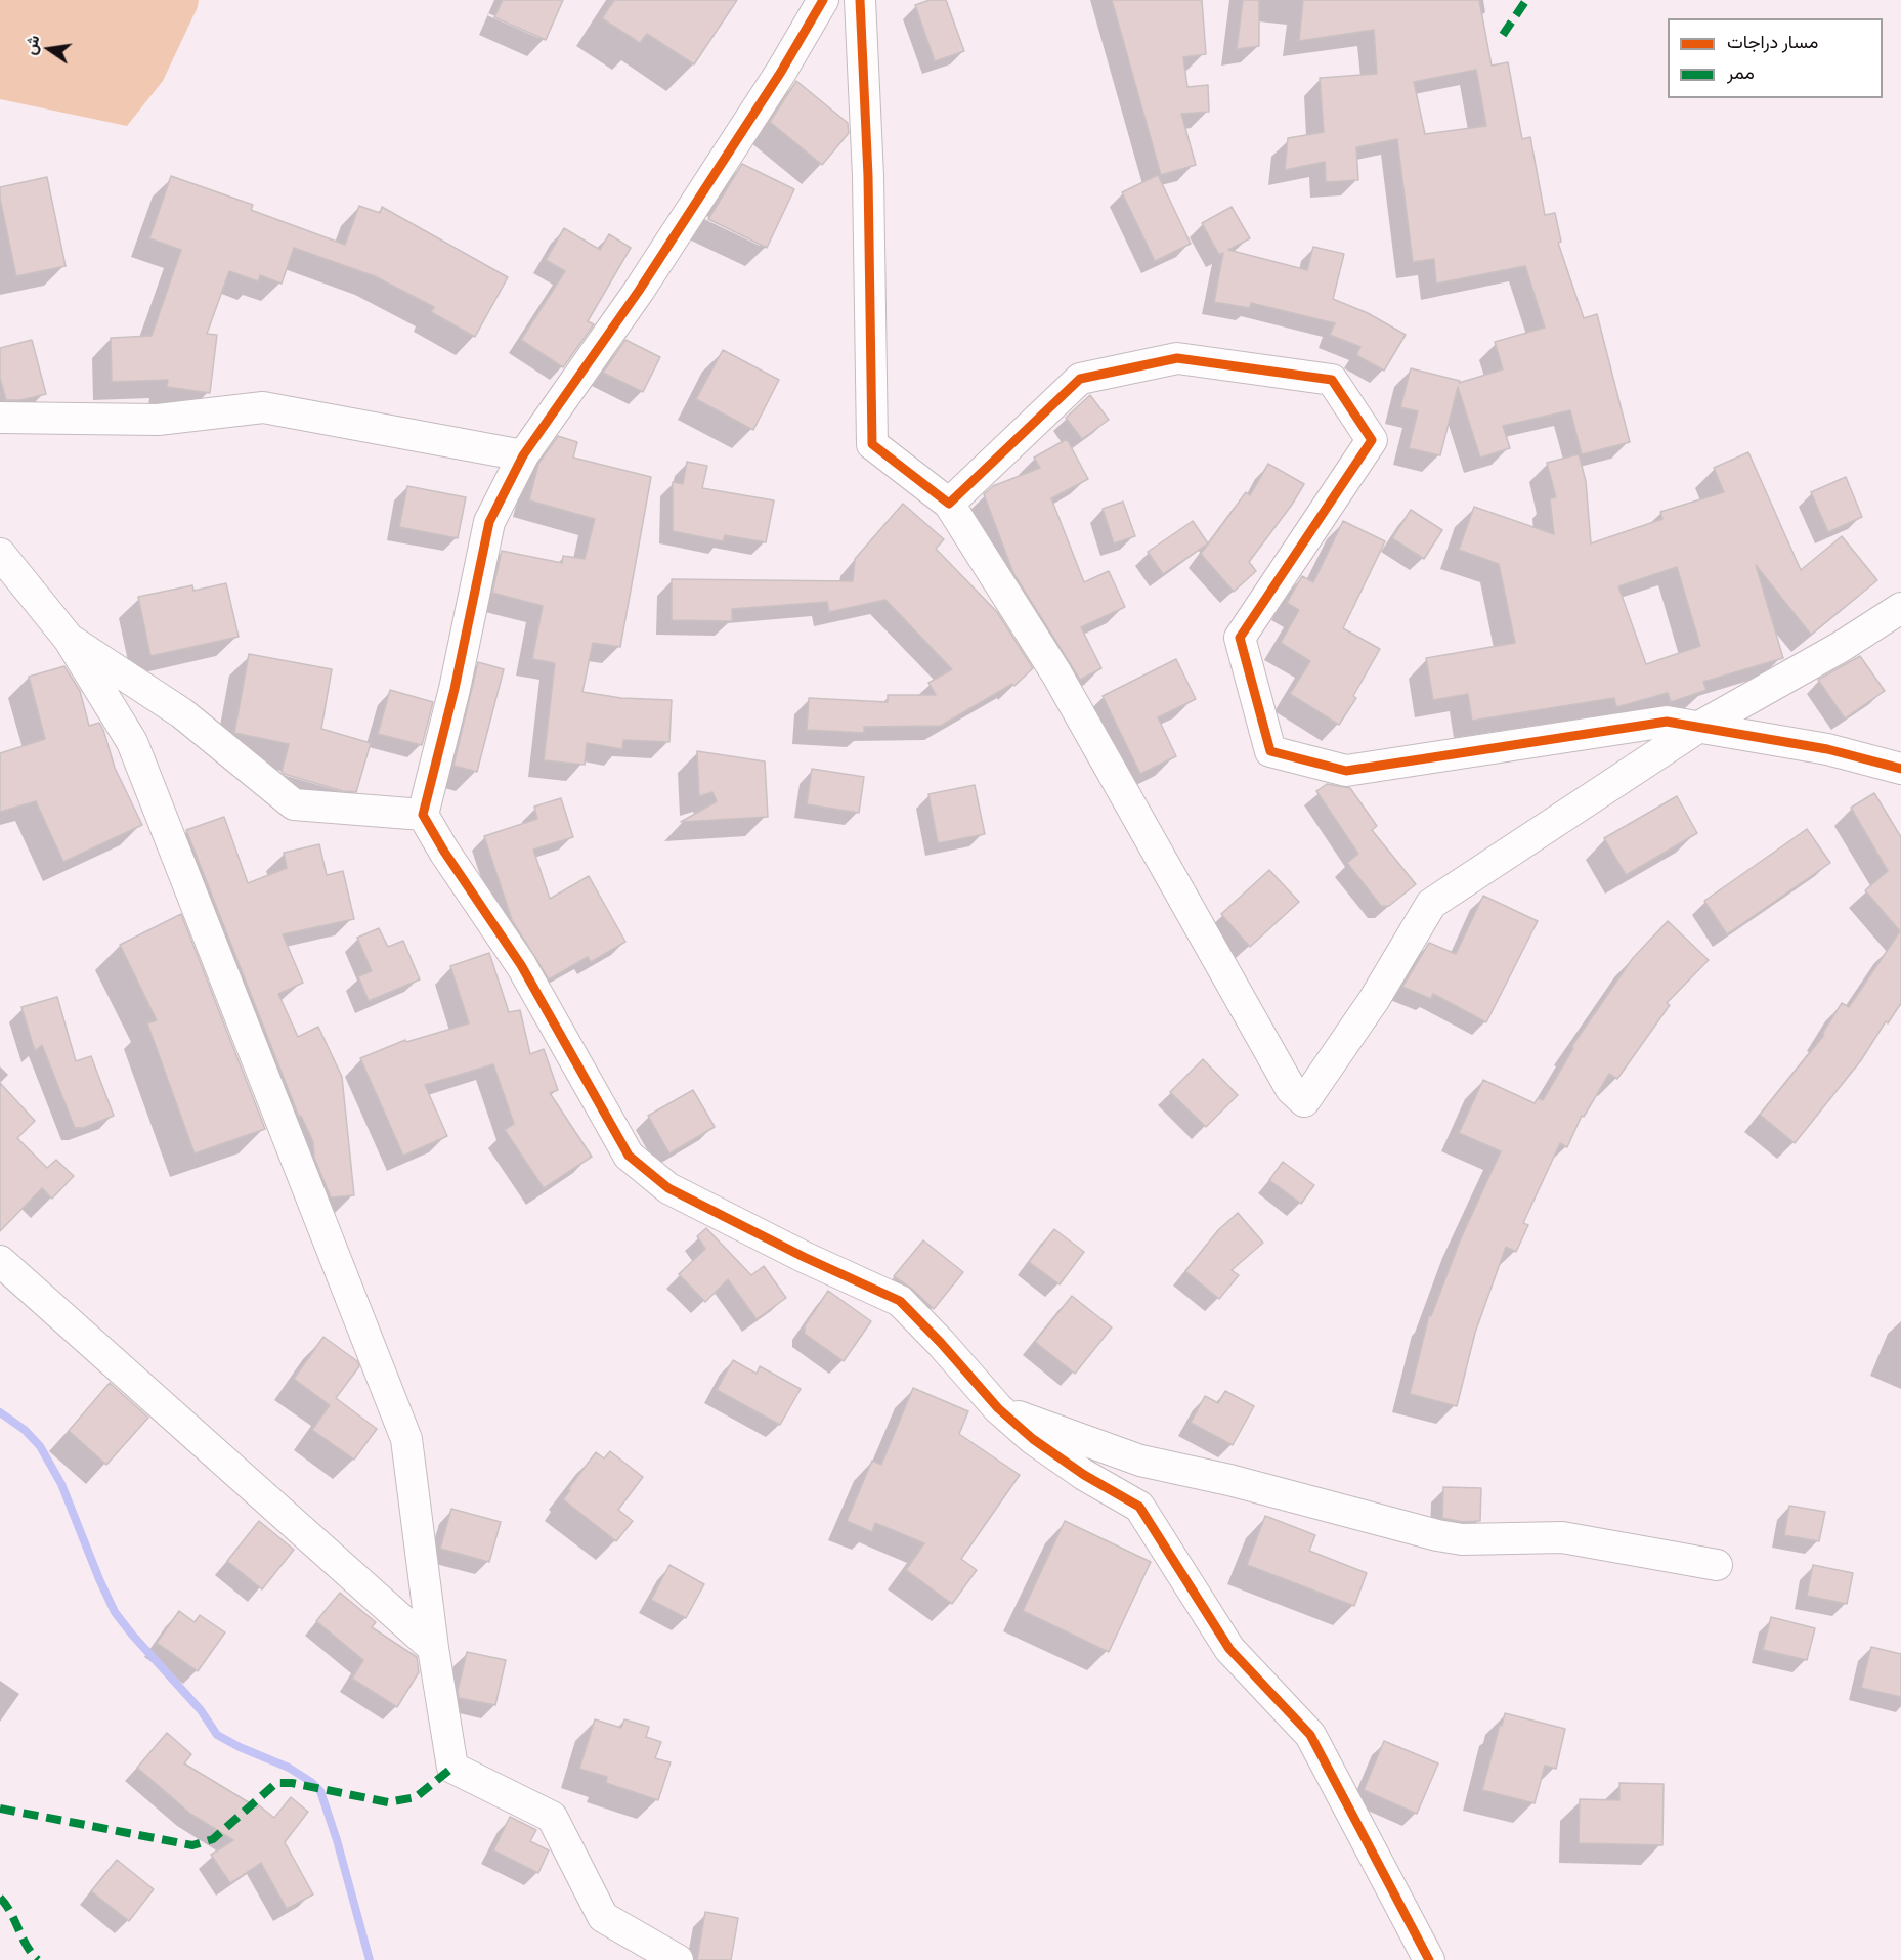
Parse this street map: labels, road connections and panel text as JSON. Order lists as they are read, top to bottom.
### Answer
{
  "legend": ["مسار دراجات", "ممر"],
  "north": "left"
}
